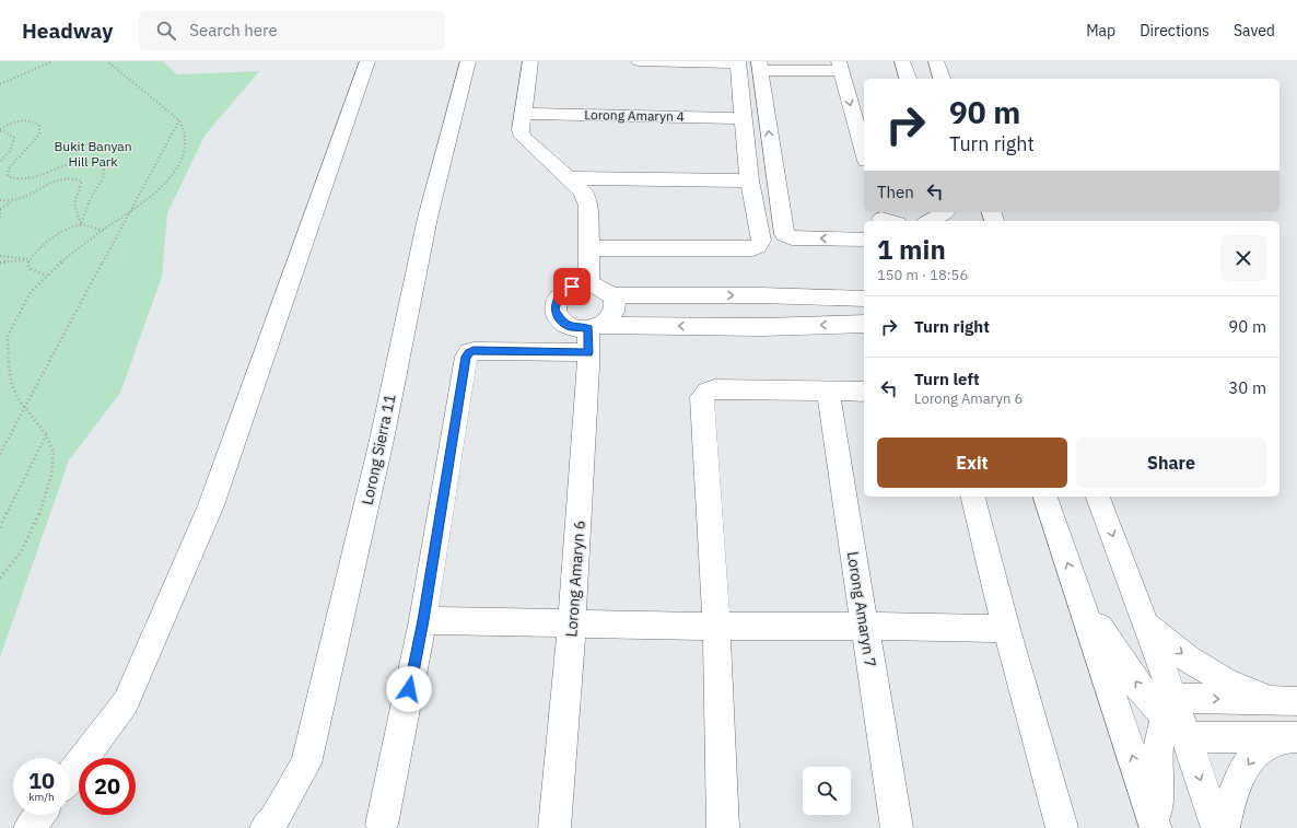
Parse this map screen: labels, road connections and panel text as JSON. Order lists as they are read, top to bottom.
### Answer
{
  "streets": {
    "street": [
      "Lorong Amaryn 4",
      "Lorong Sierra 11",
      "Lorong Amaryn 6",
      "Lorong Amaryn 7"
    ]
  },
  "parks": ["Bukit Banyan Hill Park"],
  "page": {
    "header": "Headway",
    "search": "Search here",
    "nav": ["Map", "Directions", "Saved"],
    "turn": ["90 m", "Turn right"],
    "then": "Then",
    "heading": ["1 min", "150 m · 18:56"],
    "list": [
      {
        "name": "Turn right",
        "value": "90 m"
      },
      {
        "name": "Turn left",
        "note": "Lorong Amaryn 6",
        "value": "30 m"
      }
    ],
    "buttons": ["Exit", "Share"],
    "speed": "10 km/h",
    "limit": "20"
  }
}
